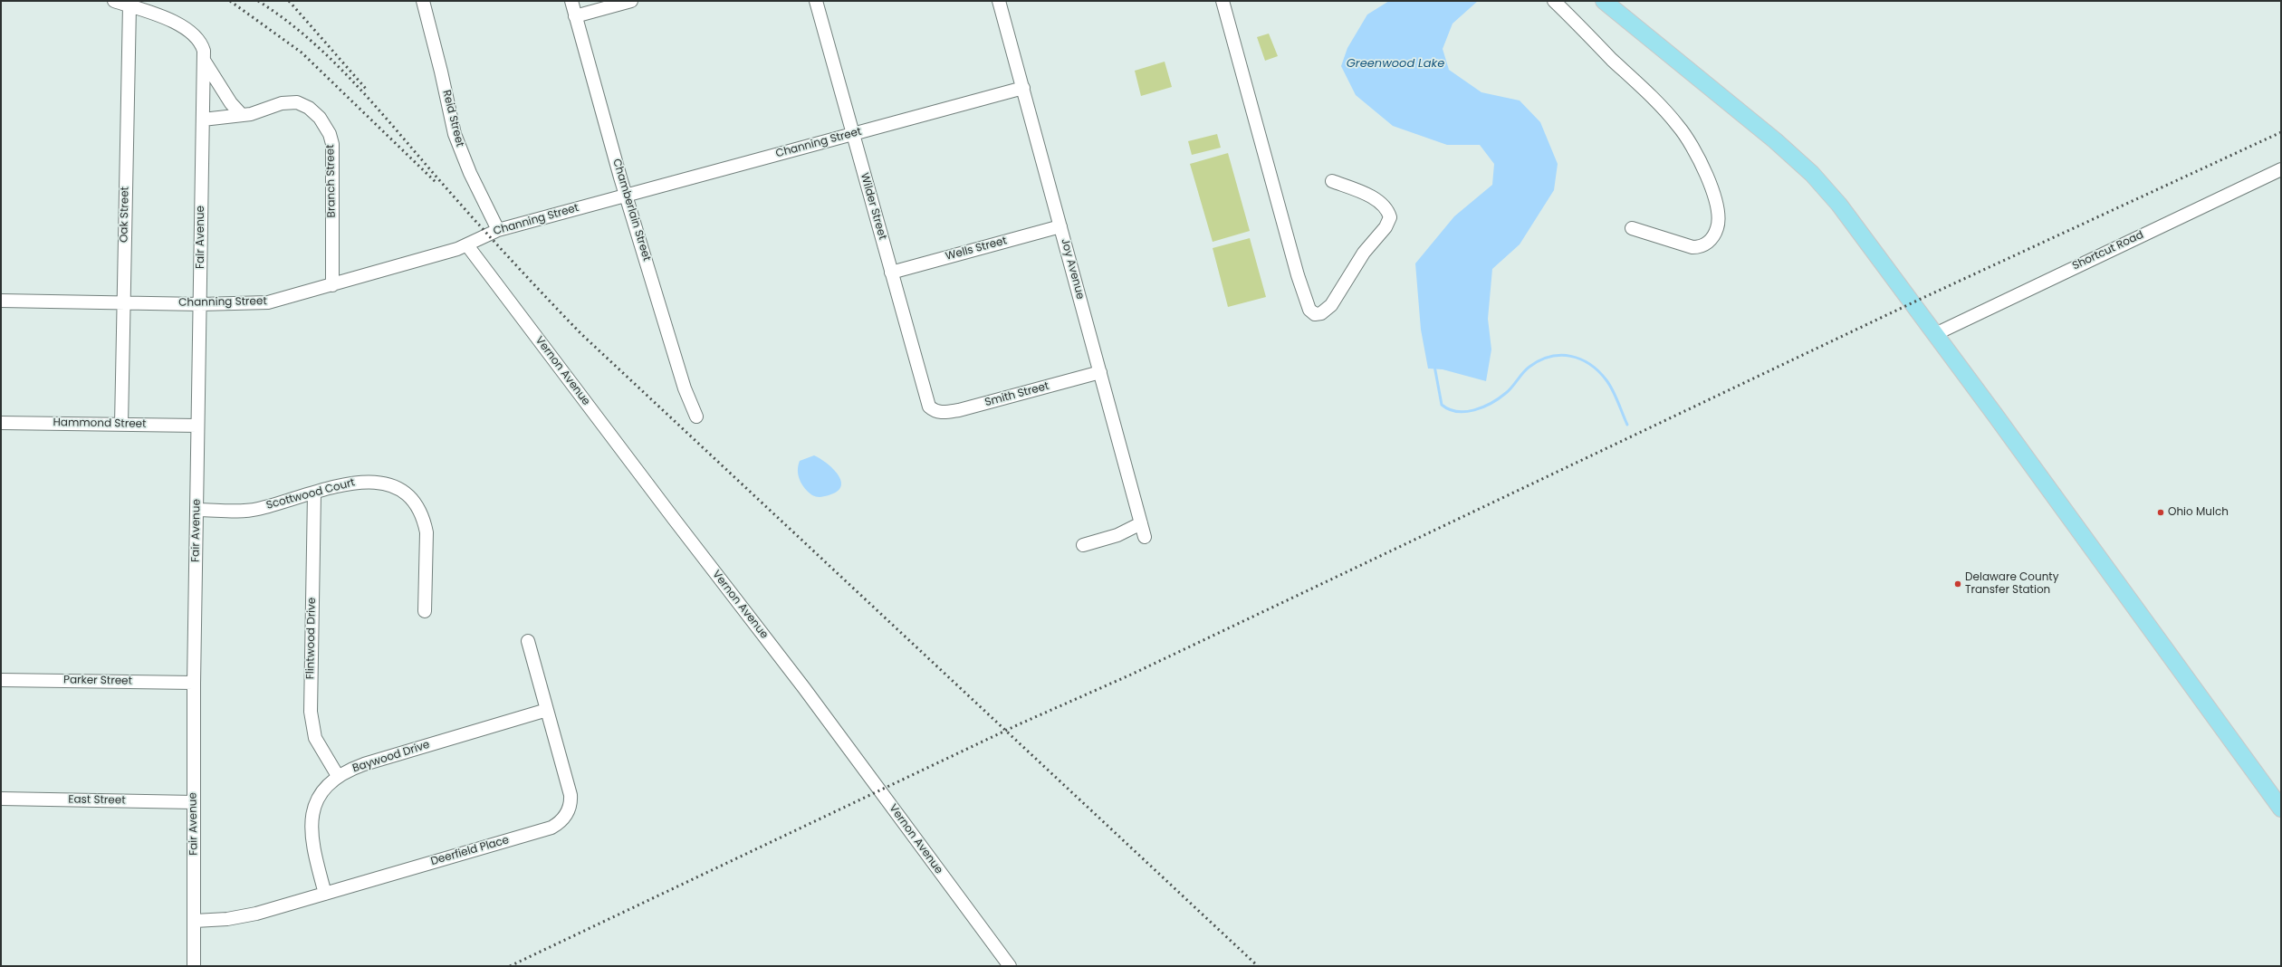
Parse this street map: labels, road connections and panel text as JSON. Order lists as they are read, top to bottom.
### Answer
{
  "streets": {
    "street": [
      "Reid Street",
      "Channing Street",
      "Branch Street",
      "Wilder Street",
      "Chamberlain Street",
      "Oak Street",
      "Fair Avenue",
      "Wells Street",
      "Shortcut Road",
      "Joy Avenue",
      "Vernon Avenue",
      "Smith Street",
      "Hammond Street",
      "Scottwood Court",
      "Flintwood Drive",
      "Parker Street",
      "Baywood Drive",
      "East Street",
      "Deerfield Place"
    ]
  },
  "crossings": [
    ["Reid Street", "Channing Street"],
    ["Channing Street", "Branch Street"],
    ["Channing Street", "Wilder Street"],
    ["Channing Street", "Chamberlain Street"],
    ["Channing Street", "Oak Street"],
    ["Channing Street", "Fair Avenue"],
    ["Channing Street", "Joy Avenue"],
    ["Channing Street", "Vernon Avenue"],
    ["Branch Street", "Fair Avenue"],
    ["Wilder Street", "Wells Street"],
    ["Wilder Street", "Smith Street"],
    ["Oak Street", "Hammond Street"],
    ["Fair Avenue", "Hammond Street"],
    ["Fair Avenue", "Scottwood Court"],
    ["Fair Avenue", "Parker Street"],
    ["Fair Avenue", "East Street"],
    ["Fair Avenue", "Deerfield Place"],
    ["Wells Street", "Joy Avenue"],
    ["Joy Avenue", "Smith Street"],
    ["Scottwood Court", "Flintwood Drive"],
    ["Flintwood Drive", "Baywood Drive"],
    ["Baywood Drive", "Deerfield Place"]
  ],
  "water": ["Greenwood Lake"],
  "places": ["Ohio Mulch", "Delaware County Transfer Station"]
}
